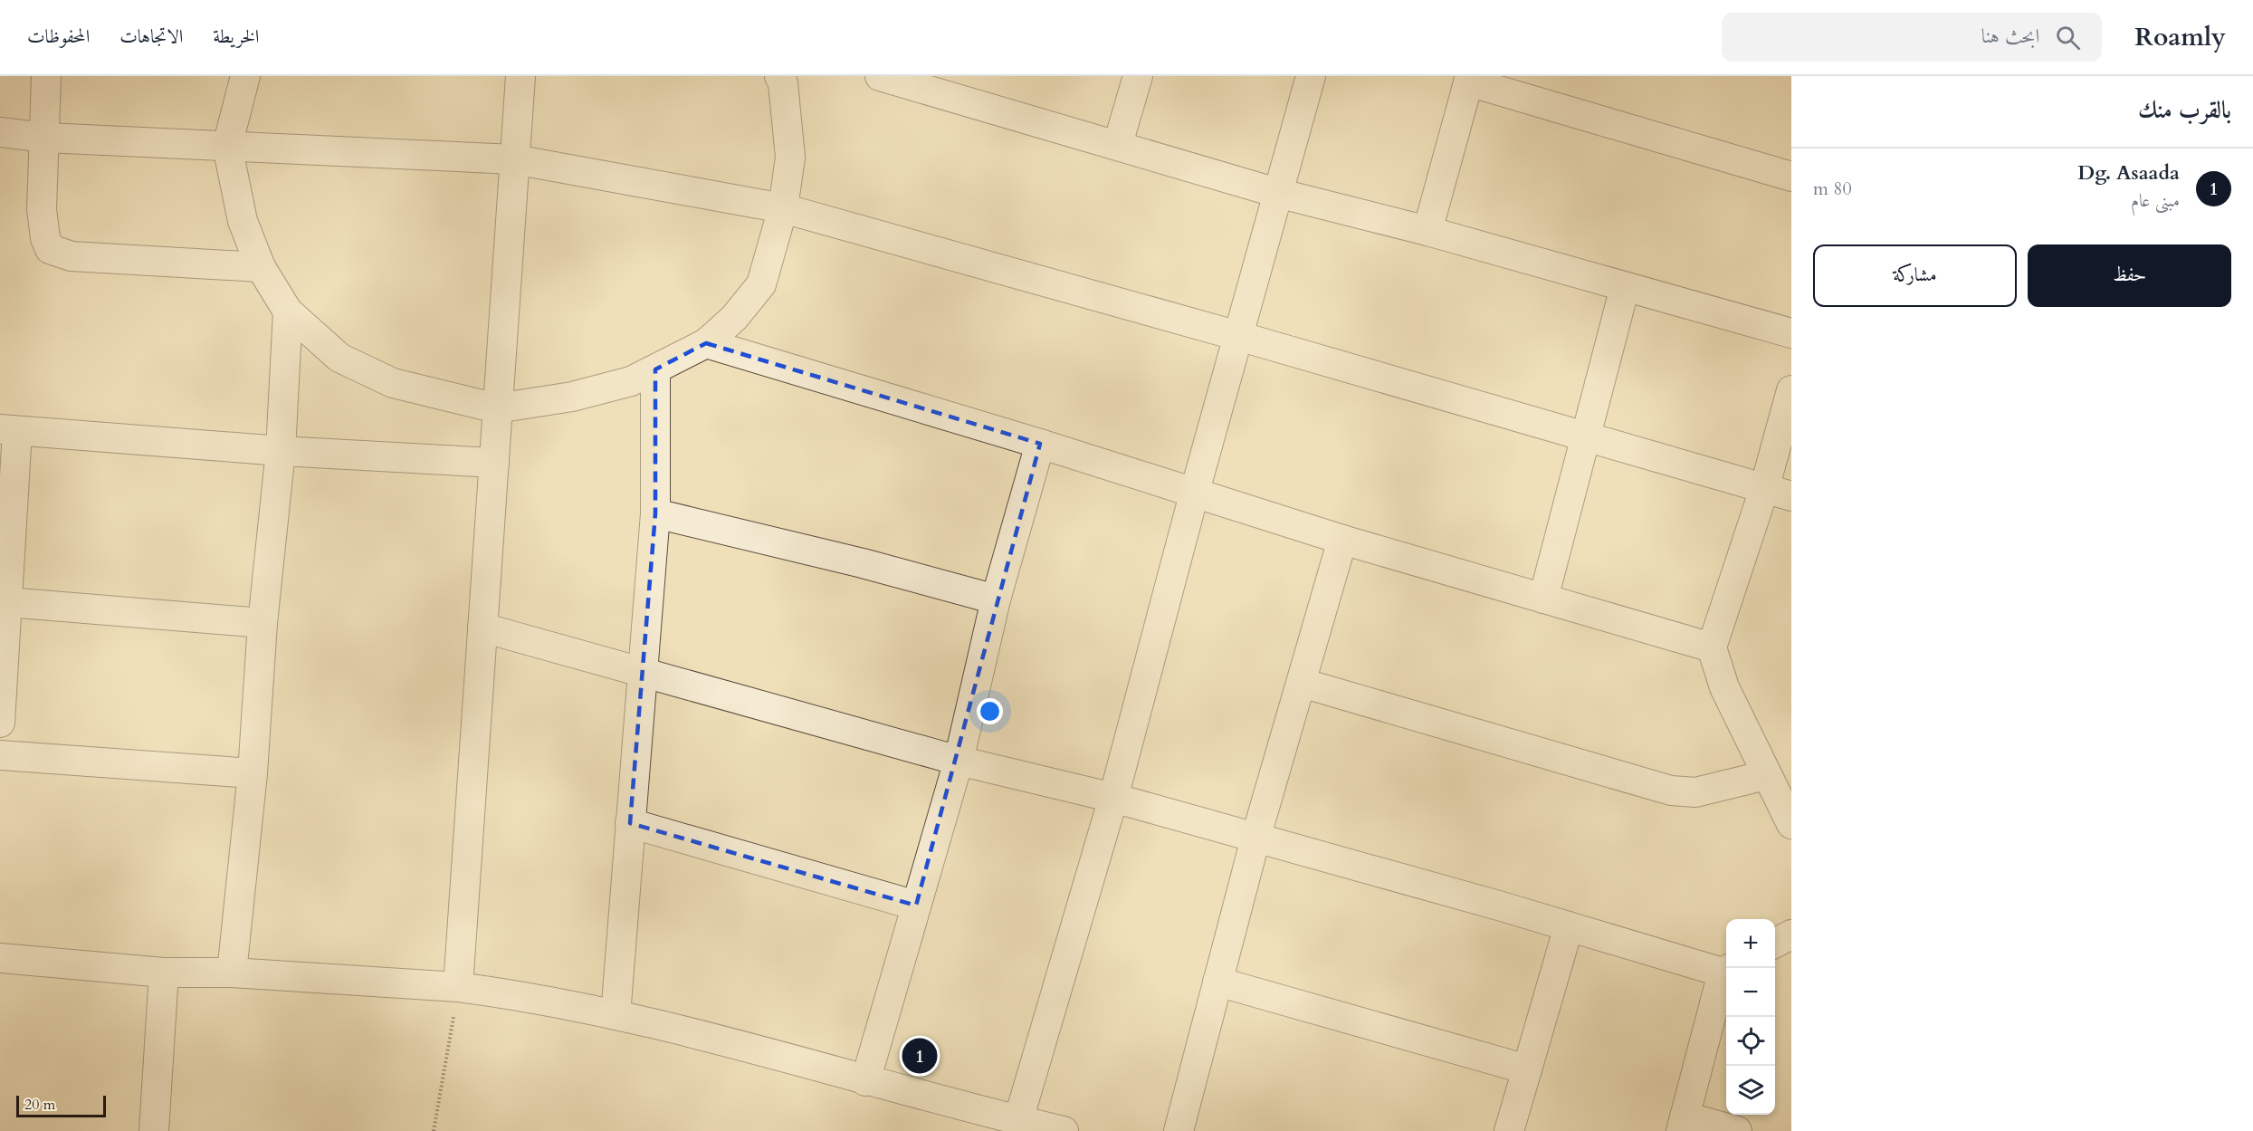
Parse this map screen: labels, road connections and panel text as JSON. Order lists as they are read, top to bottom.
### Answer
{
  "scale_bar": "20 m",
  "page": {
    "header": "Roamly",
    "search": "ابحث هنا",
    "nav": ["الخريطة", "الاتجاهات", "المحفوظات"],
    "heading": "بالقرب منك",
    "list": [
      {
        "mark": "1",
        "name": "Dg. Asaada",
        "note": "مبنى عام",
        "value": "80 m"
      }
    ],
    "buttons": ["حفظ", "مشاركة"],
    "map_buttons": ["+", "−"],
    "pins": "1",
    "scale": "20 m"
  }
}
